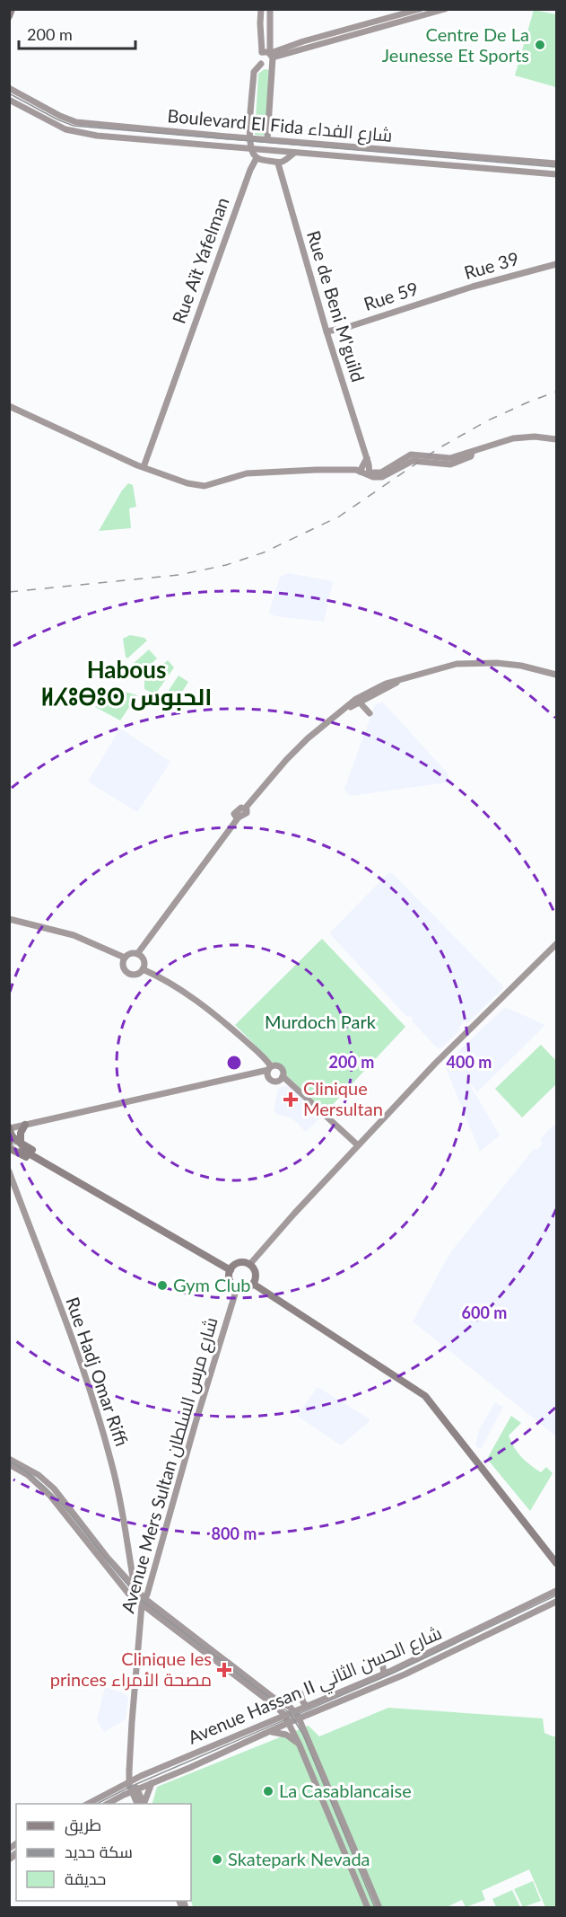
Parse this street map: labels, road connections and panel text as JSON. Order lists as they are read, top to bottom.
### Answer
{
  "streets": {
    "street": [
      "Boulevard El Fida شارع الفداء",
      "Rue Aït Yafelman",
      "Rue 39",
      "Rue 59",
      "Rue de Beni M'guild",
      "Rue Hadj Omar Riffi",
      "Avenue Mers Sultan شارع مرس السلطان",
      "Avenue Hassan II شارع الحسن الثاني"
    ]
  },
  "crossings": [
    ["Rue 39", "Rue 59"],
    ["Rue 59", "Rue de Beni M'guild"],
    ["Avenue Mers Sultan شارع مرس السلطان", "Avenue Hassan II شارع الحسن الثاني"]
  ],
  "districts": ["Habous ⵍⵃⵓⴱⵓⵙ الحبوس"],
  "parks": ["Murdoch Park"],
  "places": {
    "other": [
      "Centre De La Jeunesse Et Sports",
      "Gym Club",
      "La Casablancaise",
      "Skatepark Nevada"
    ],
    "health": ["Clinique Mersultan", "Clinique les princes مصحة الأمراء"]
  },
  "legend": ["طريق", "سكة حديد", "حديقة"],
  "scale_bar": "200 m",
  "rings": [
    "200 m",
    "400 m",
    "600 m",
    "800 m"
  ]
}
